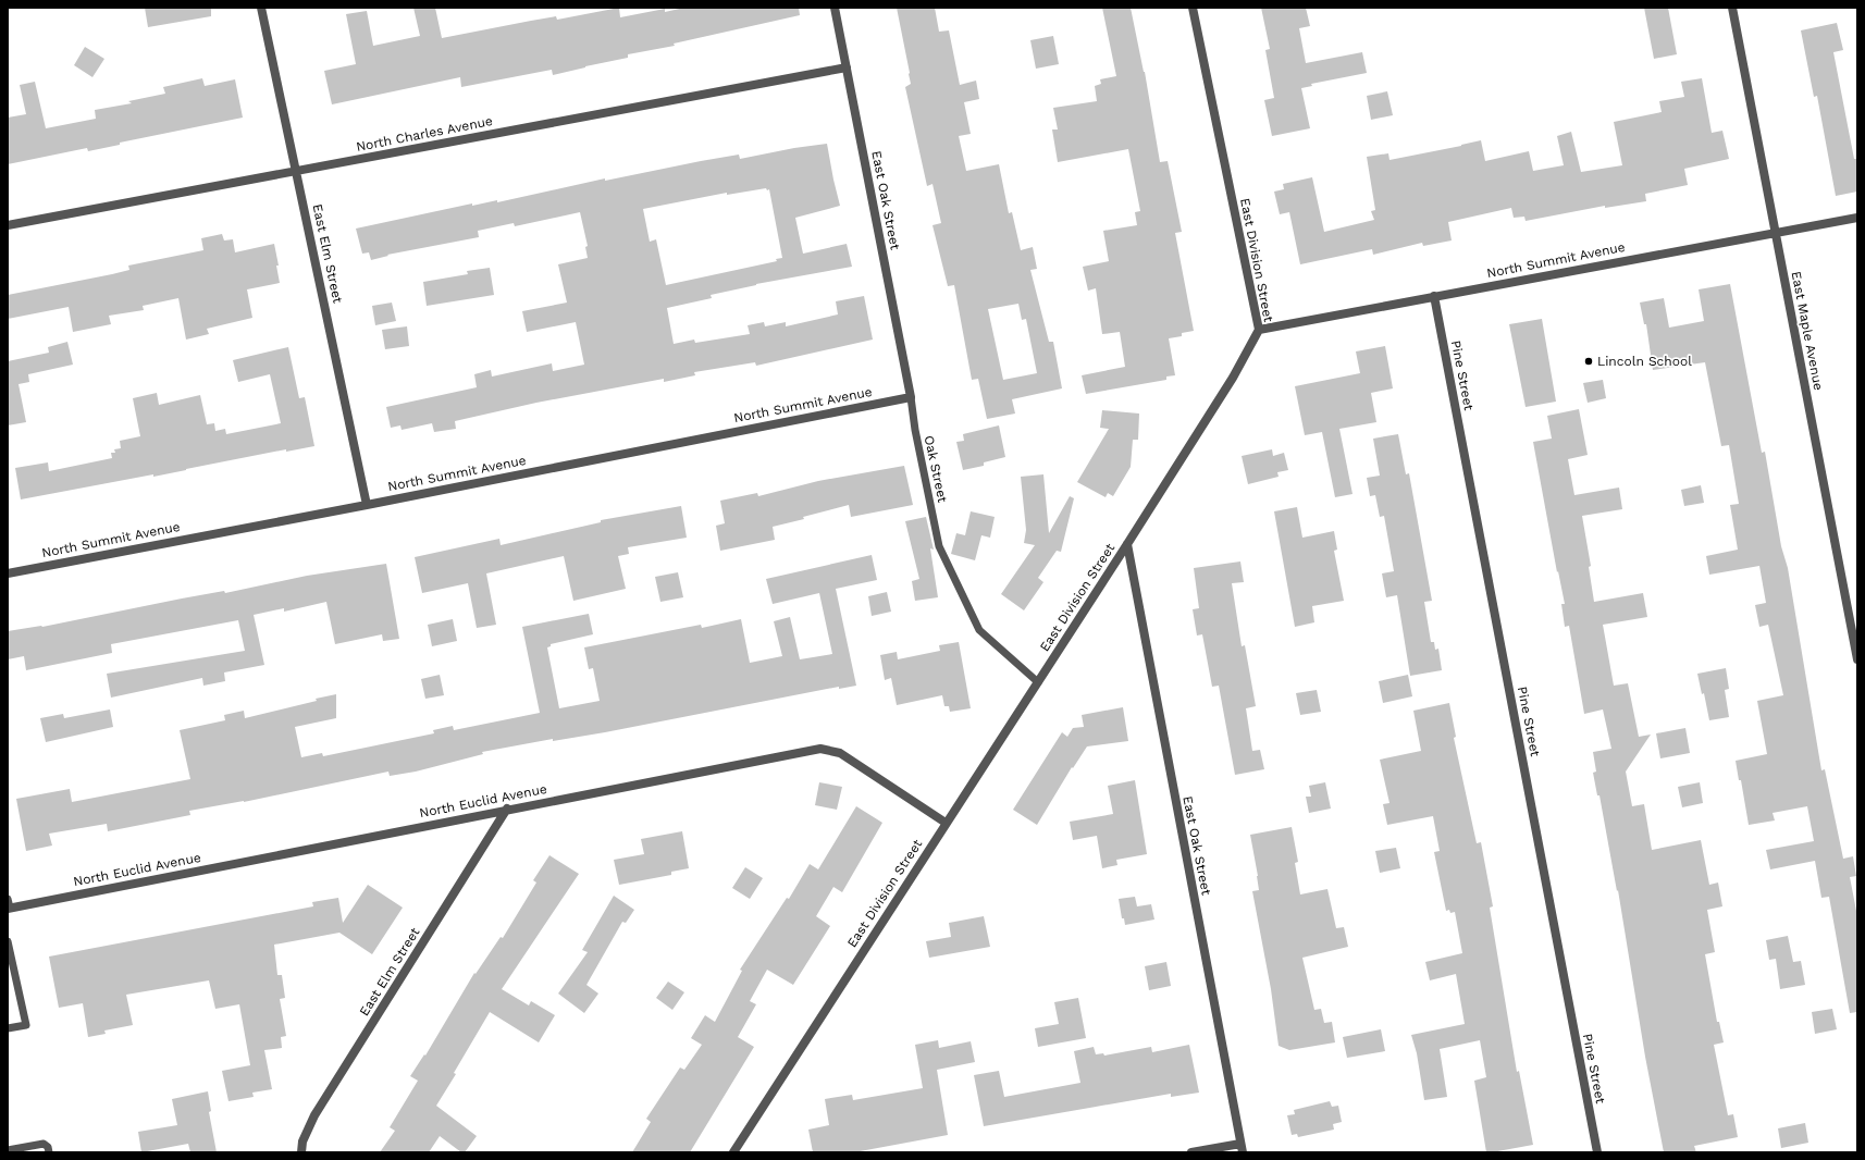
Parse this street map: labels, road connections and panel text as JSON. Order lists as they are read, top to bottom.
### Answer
{
  "streets": {
    "street": [
      "North Charles Avenue",
      "East Oak Street",
      "East Elm Street",
      "East Division Street",
      "North Summit Avenue",
      "East Maple Avenue",
      "Pine Street",
      "North Euclid Avenue"
    ],
    "lane": ["Oak Street"]
  },
  "crossings": [
    ["North Charles Avenue", "East Oak Street"],
    ["North Charles Avenue", "East Elm Street"],
    ["East Oak Street", "East Division Street"],
    ["East Oak Street", "North Summit Avenue"],
    ["East Oak Street", "Oak Street"],
    ["East Elm Street", "North Summit Avenue"],
    ["East Elm Street", "North Euclid Avenue"],
    ["East Division Street", "North Summit Avenue"],
    ["East Division Street", "Oak Street"],
    ["East Division Street", "North Euclid Avenue"],
    ["North Summit Avenue", "East Maple Avenue"],
    ["North Summit Avenue", "Pine Street"],
    ["North Summit Avenue", "Oak Street"]
  ],
  "places": ["Lincoln School"]
}
